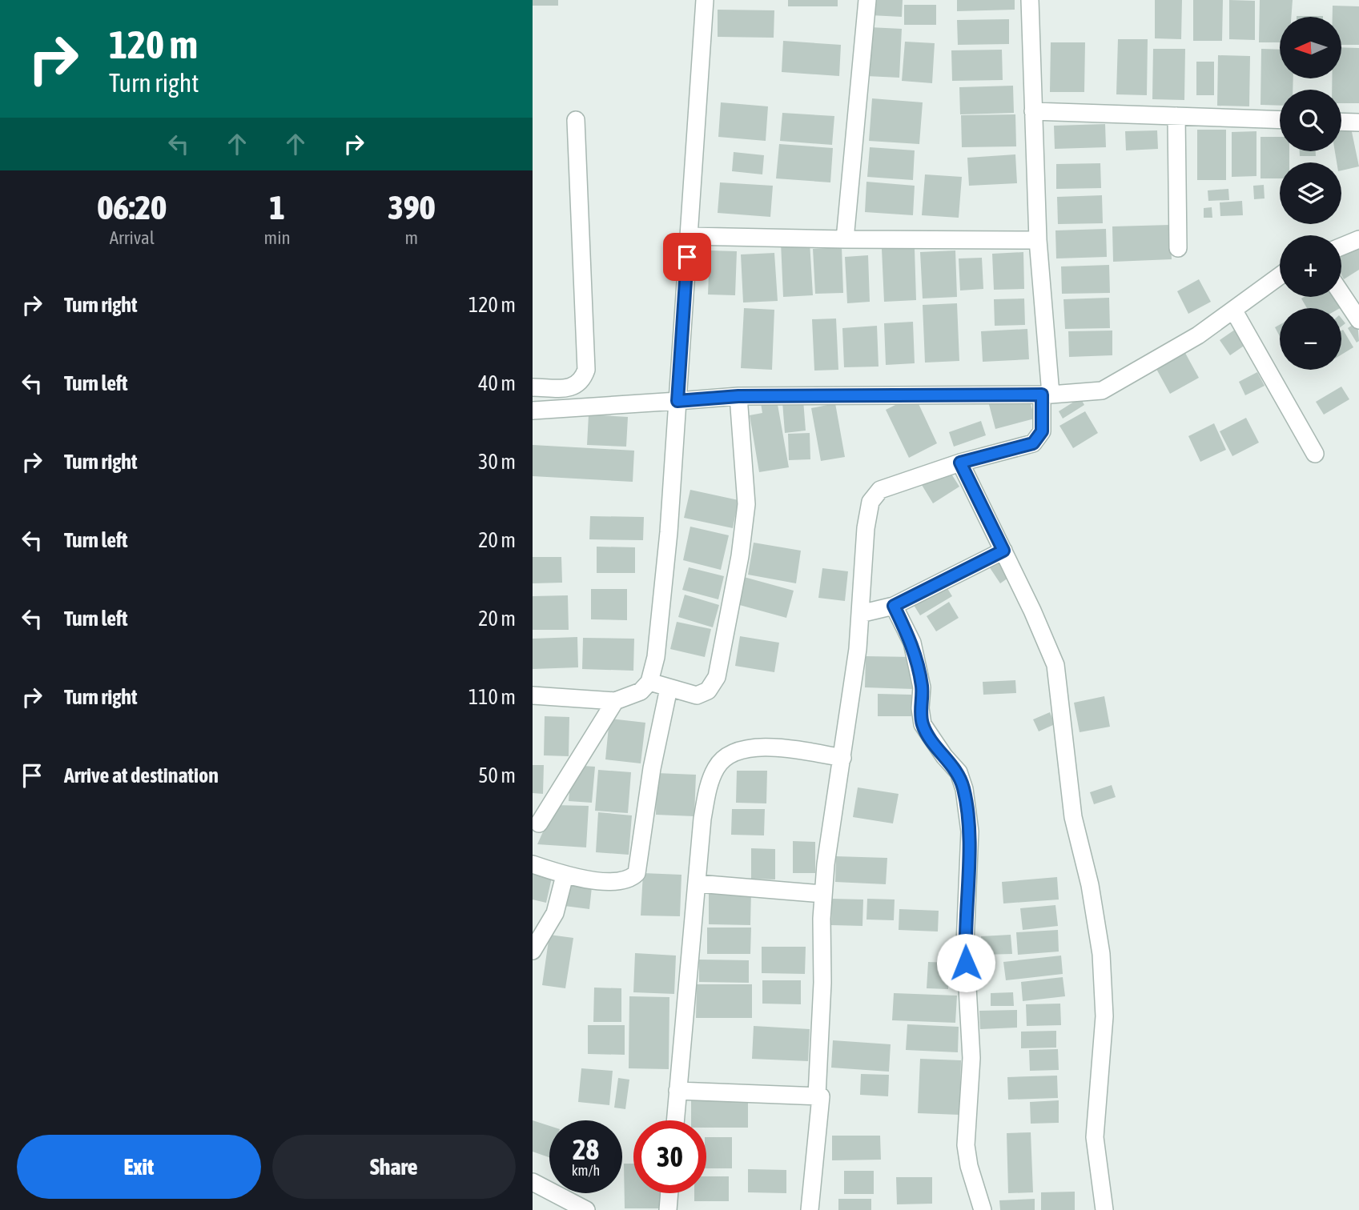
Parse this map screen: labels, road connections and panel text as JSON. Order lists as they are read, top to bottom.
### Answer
{
  "north": "left",
  "page": {
    "turn": ["120 m", "Turn right"],
    "map_buttons": ["+", "−"],
    "eta": [
      "06:20",
      "Arrival",
      "1",
      "min",
      "390",
      "m"
    ],
    "list": [
      {
        "name": "Turn right",
        "value": "120 m"
      },
      {
        "name": "Turn left",
        "value": "40 m"
      },
      {
        "name": "Turn right",
        "value": "30 m"
      },
      {
        "name": "Turn left",
        "value": "20 m"
      },
      {
        "name": "Turn left",
        "value": "20 m"
      },
      {
        "name": "Turn right",
        "value": "110 m"
      },
      {
        "name": "Arrive at destination",
        "value": "50 m"
      }
    ],
    "speed": "28 km/h",
    "limit": "30",
    "buttons": ["Exit", "Share"]
  }
}
